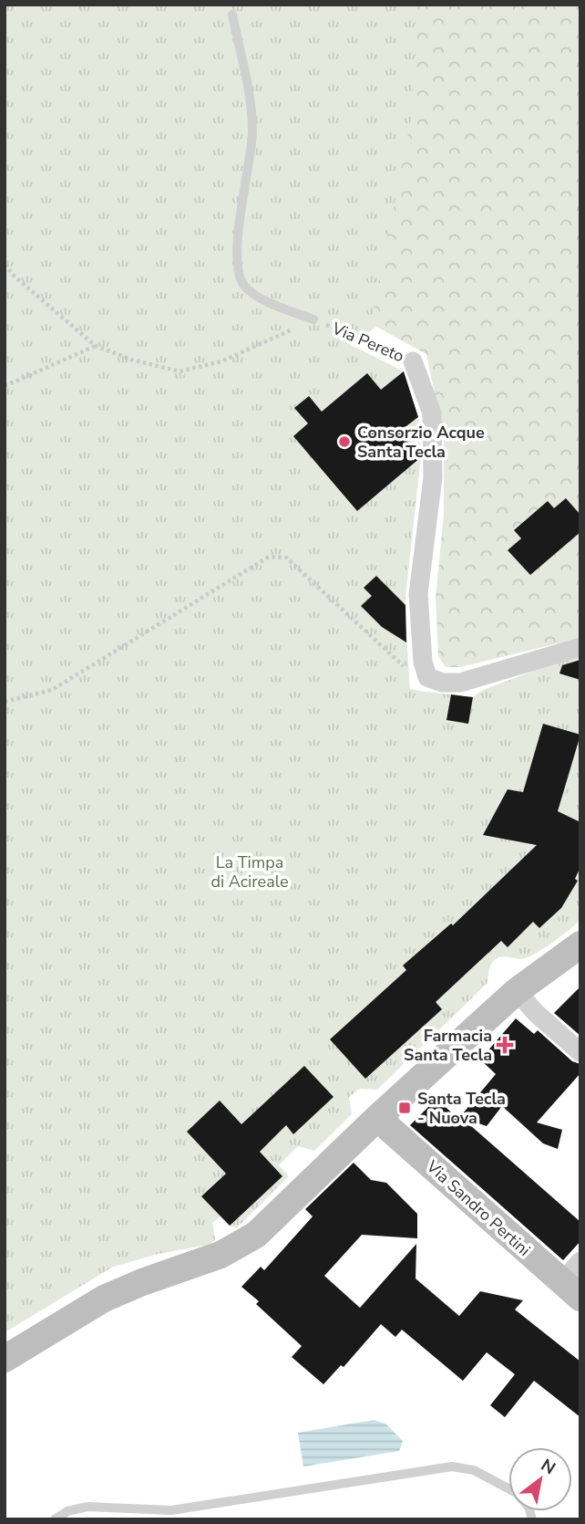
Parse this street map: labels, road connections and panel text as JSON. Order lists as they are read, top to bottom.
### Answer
{
  "streets": {
    "street": ["Via Pereto", "Via Sandro Pertini"]
  },
  "parks": ["La Timpa di Acireale"],
  "places": {
    "other": ["Consorzio Acque Santa Tecla"],
    "health": ["Farmacia Santa Tecla"],
    "transit": ["Santa Tecla - Nuova"]
  },
  "north": "top right"
}
